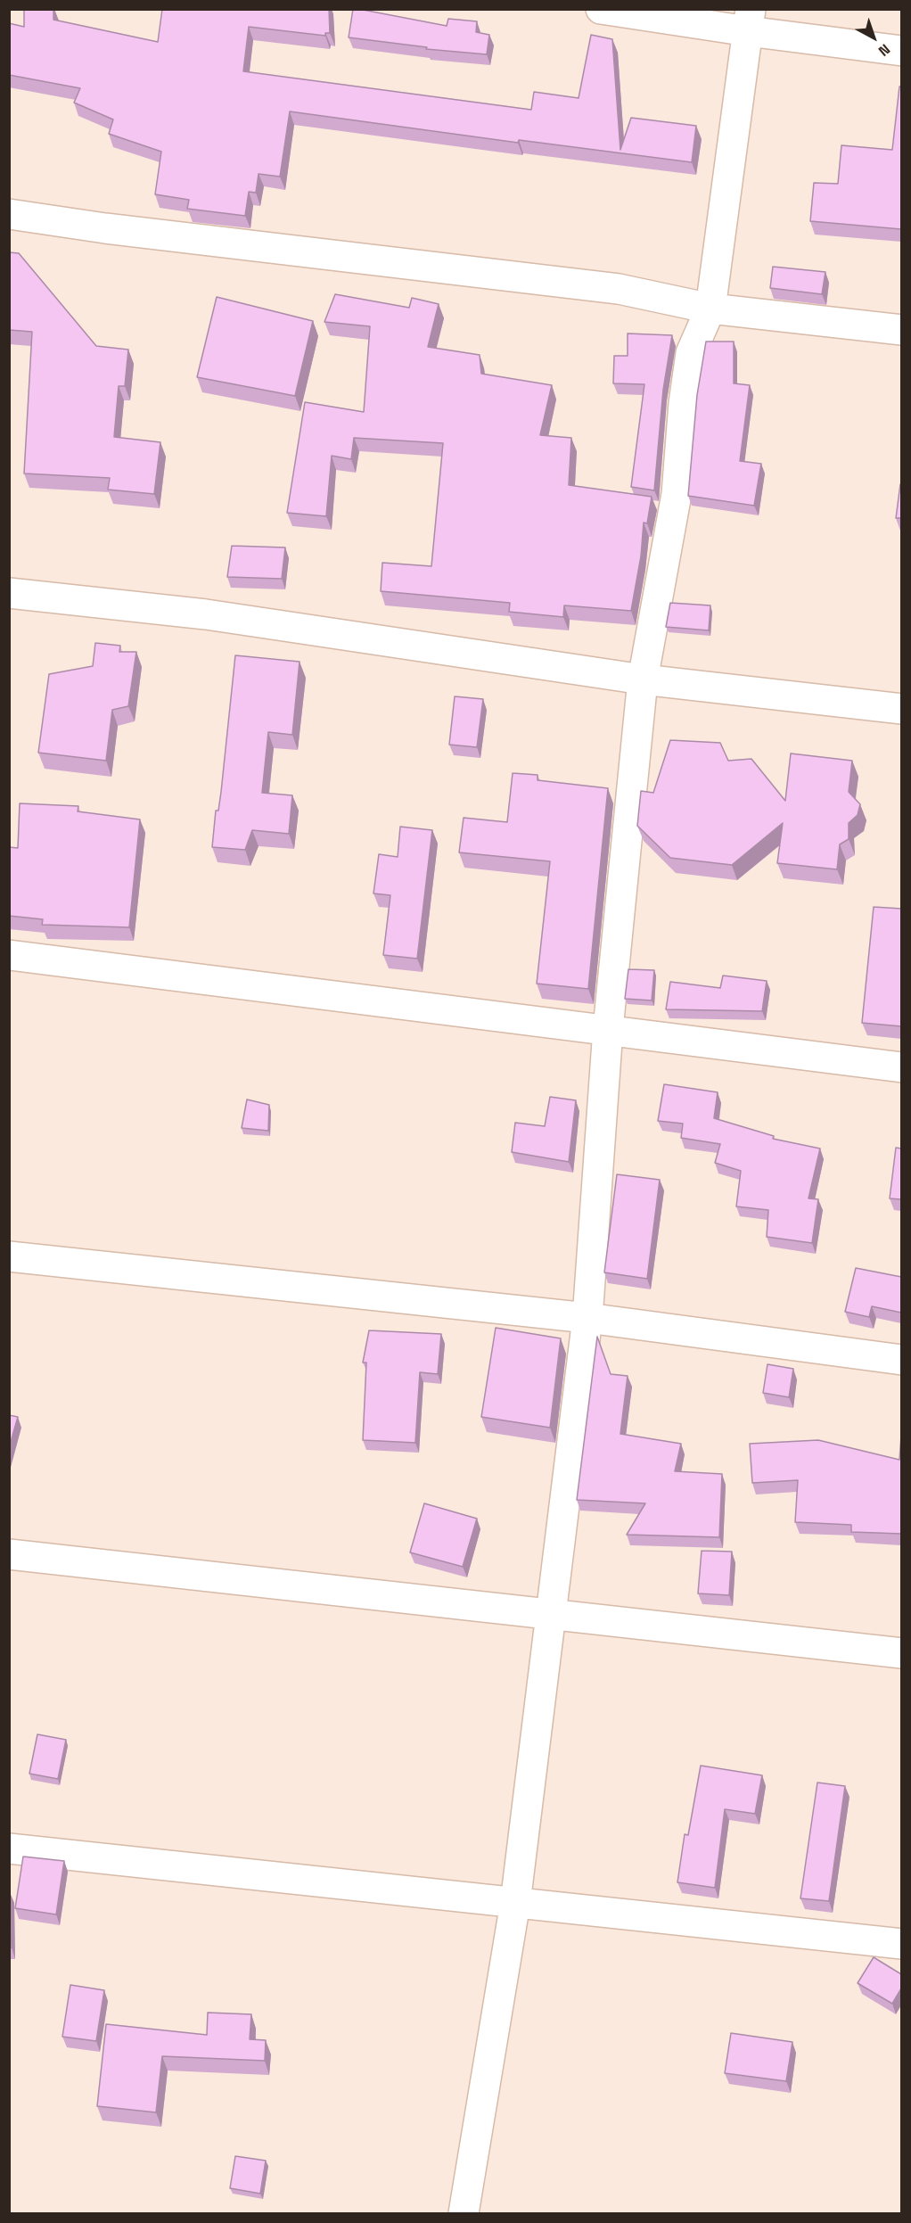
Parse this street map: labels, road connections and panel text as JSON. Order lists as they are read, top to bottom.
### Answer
{
  "north": "bottom right"
}
